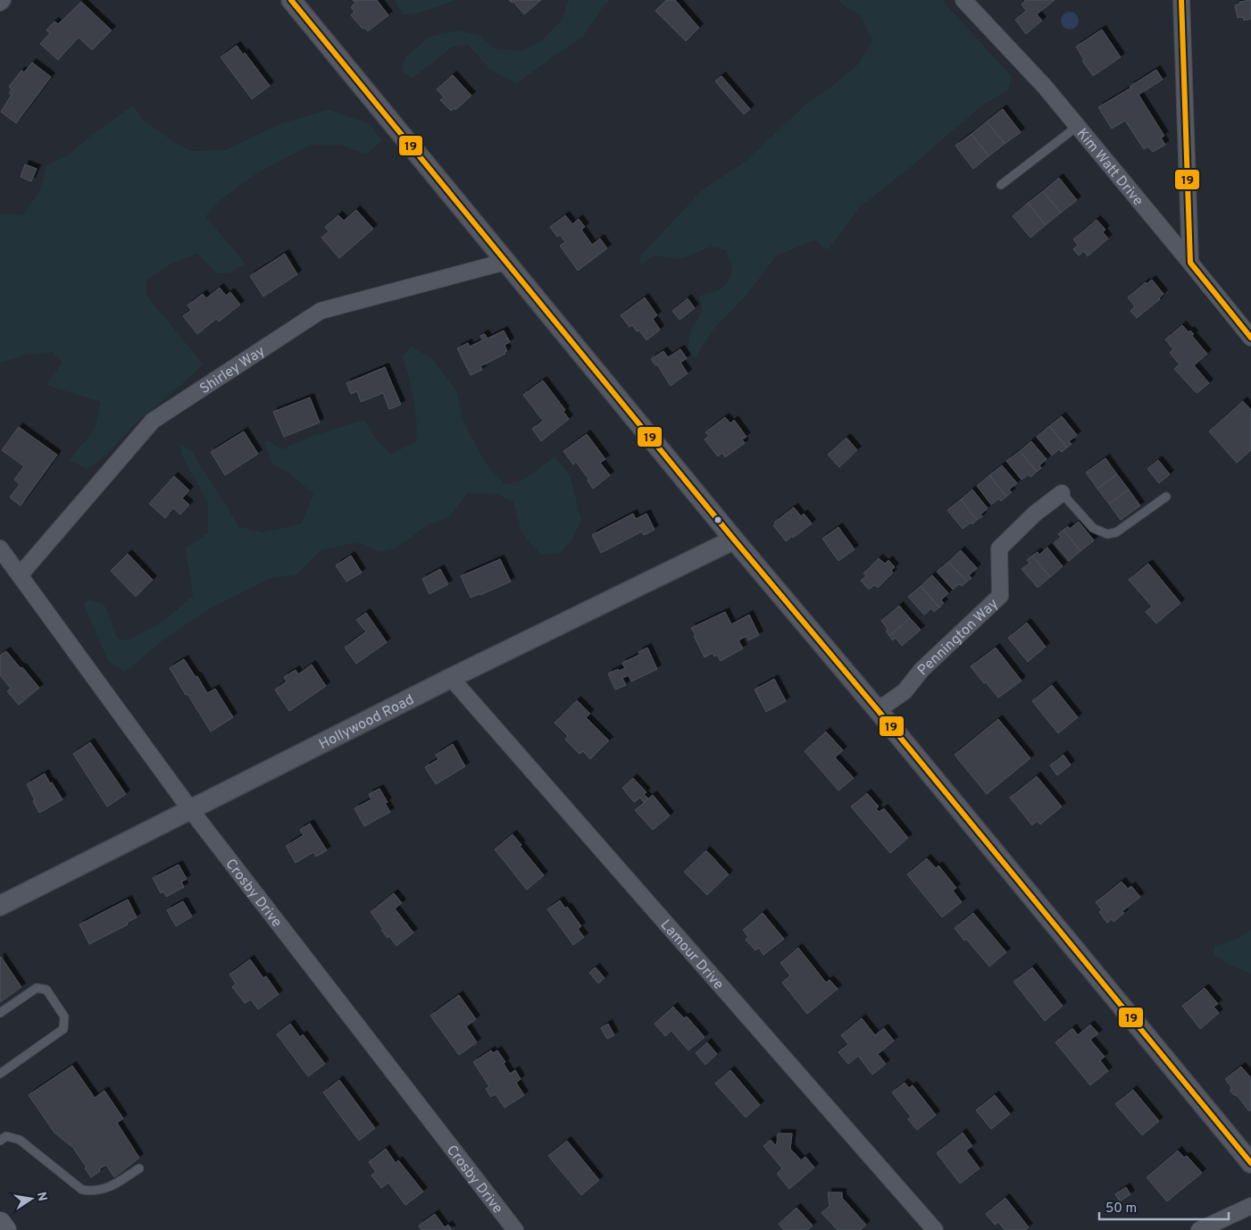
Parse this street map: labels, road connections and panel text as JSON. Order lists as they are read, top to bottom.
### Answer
{
  "streets": {
    "street": [
      "Kim Watt Drive",
      "Shirley Way",
      "Pennington Way",
      "Hollywood Road",
      "Crosby Drive",
      "Lamour Drive"
    ]
  },
  "crossings": [
    ["Shirley Way", "Crosby Drive"],
    ["Hollywood Road", "Crosby Drive"],
    ["Hollywood Road", "Lamour Drive"]
  ],
  "lines": ["transit line 19"],
  "scale_bar": "50 m",
  "north": "right"
}
